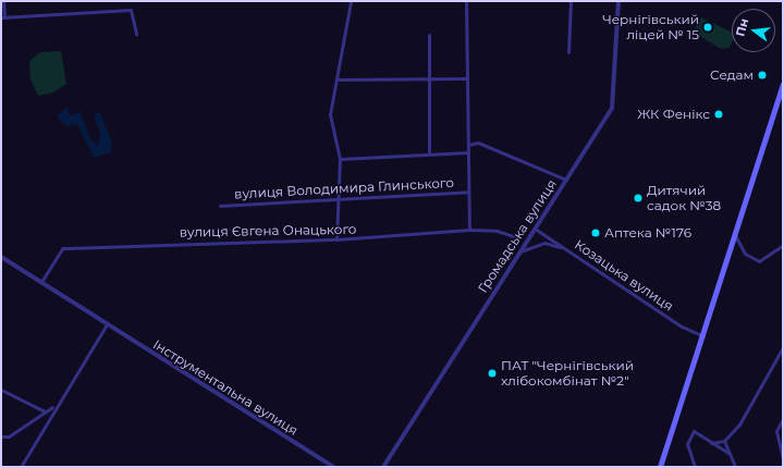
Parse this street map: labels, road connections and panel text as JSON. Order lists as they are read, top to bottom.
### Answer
{
  "streets": {
    "street": [
      "вулиця Володимира Глинського",
      "вулиця Євгена Онацького",
      "Громадська вулиця",
      "Козацька вулиця",
      "Інструментальна вулиця"
    ]
  },
  "crossings": [
    ["вулиця Євгена Онацького", "Інструментальна вулиця"],
    ["Громадська вулиця", "Козацька вулиця"]
  ],
  "places": [
    "Чернігівський ліцей № 15",
    "Седам",
    "ЖК Фенікс",
    "Дитячий садок №38",
    "Аптека №176",
    "ПАТ \"Чернігівський хлібокомбінат №2\""
  ],
  "north": "left"
}
